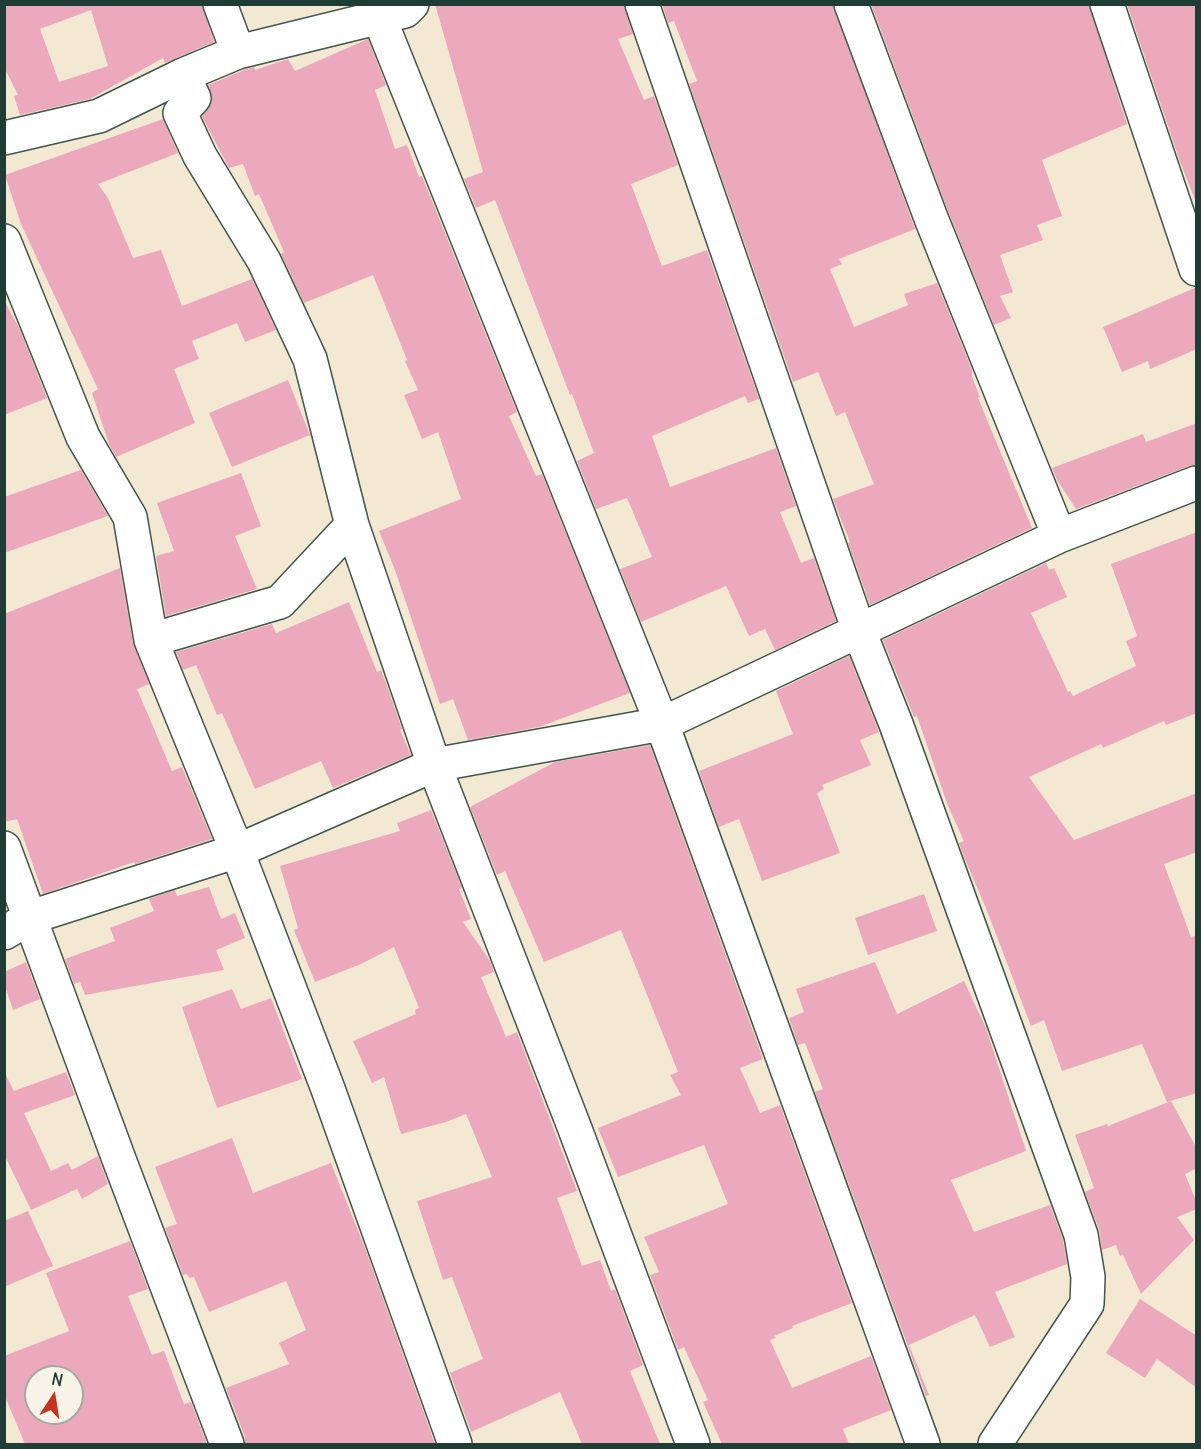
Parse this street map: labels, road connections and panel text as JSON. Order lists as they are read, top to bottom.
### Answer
{
  "north": "top"
}
